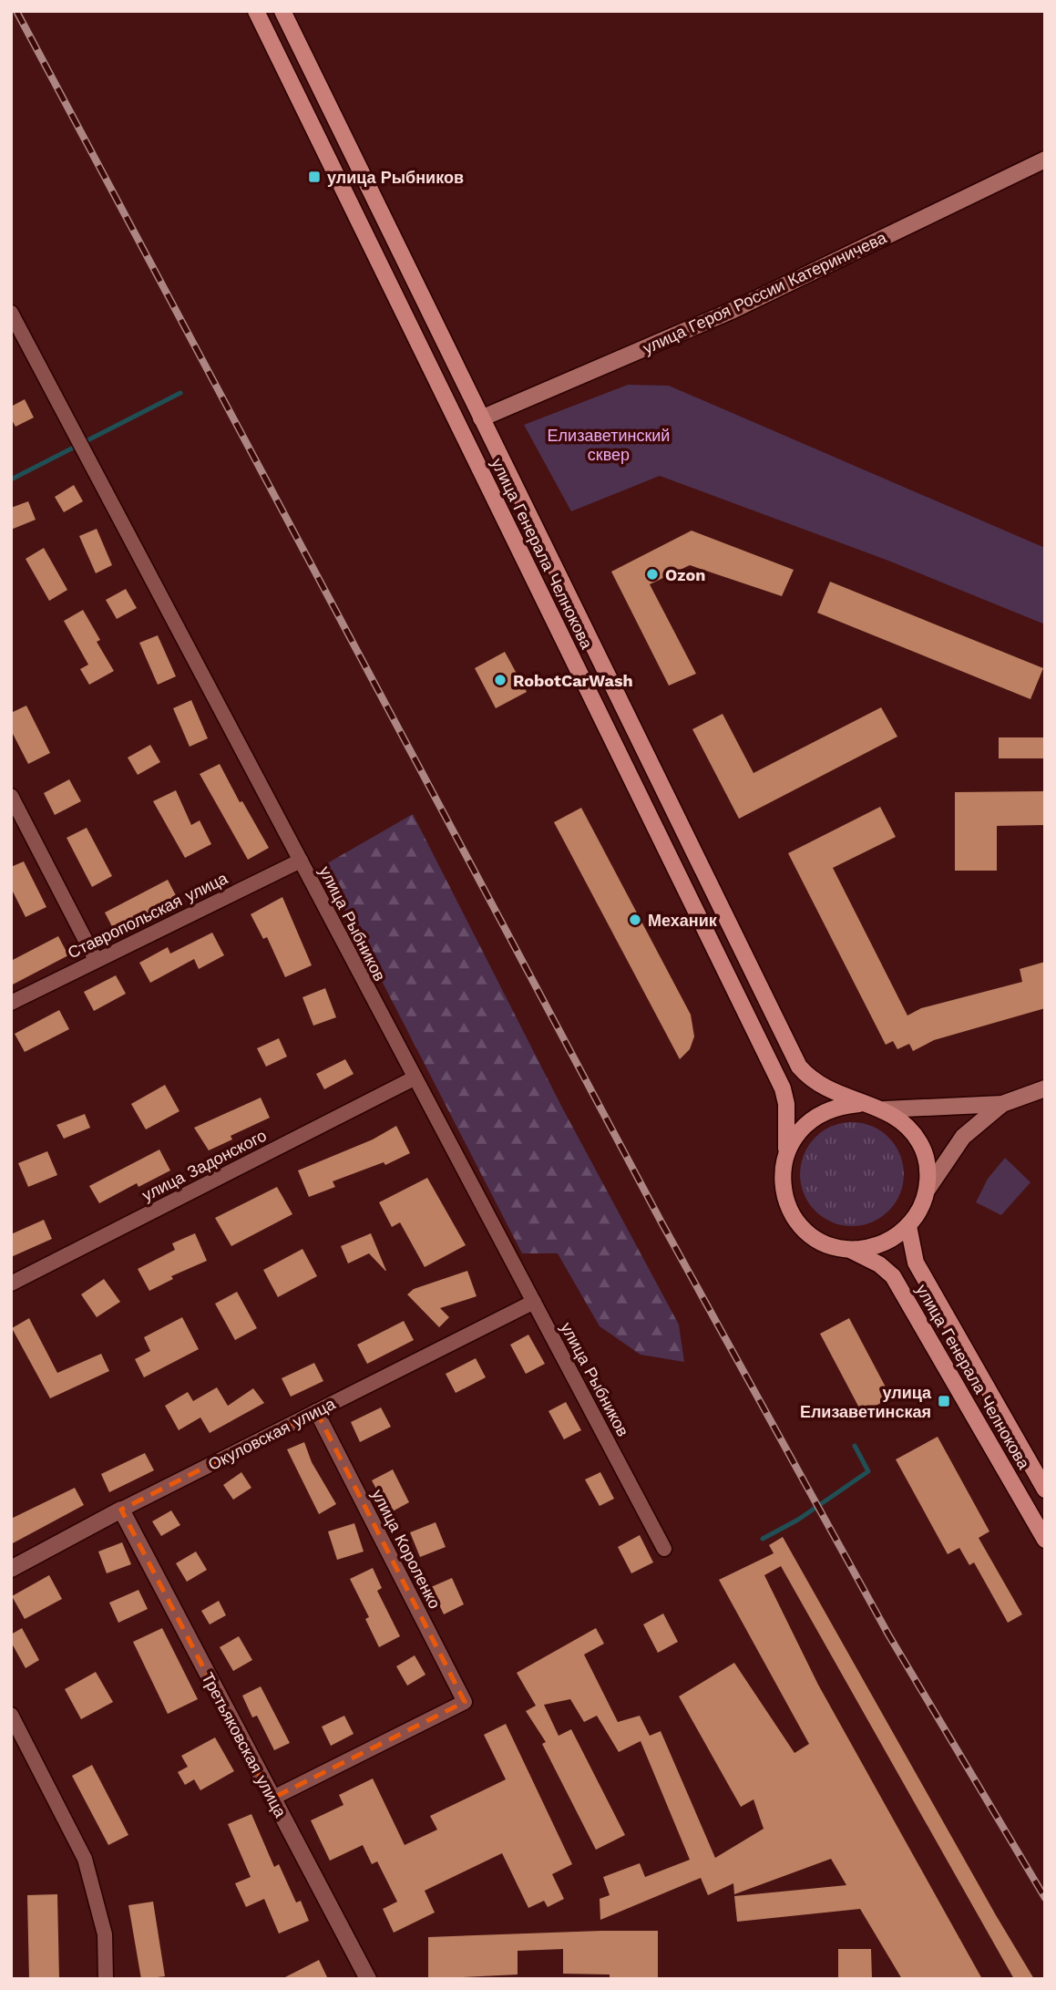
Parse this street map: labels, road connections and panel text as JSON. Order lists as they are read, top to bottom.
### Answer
{
  "streets": {
    "main road": ["улица Героя России Катериничева", "улица Генерала Челнокова"],
    "street": [
      "Ставропольская улица",
      "улица Рыбников",
      "улица Задонского",
      "Окуловская улица",
      "улица Короленко",
      "Третьяковская улица"
    ]
  },
  "crossings": [
    ["улица Героя России Катериничева", "улица Генерала Челнокова"],
    ["Ставропольская улица", "улица Рыбников"],
    ["улица Рыбников", "улица Задонского"],
    ["улица Рыбников", "Окуловская улица"],
    ["Окуловская улица", "улица Короленко"],
    ["Окуловская улица", "Третьяковская улица"],
    ["улица Короленко", "Третьяковская улица"]
  ],
  "parks": ["Елизаветинский сквер"],
  "places": {
    "transit": ["улица Рыбников", "улица Елизаветинская"],
    "other": ["Ozon", "RobotCarWash", "Механик"]
  }
}
